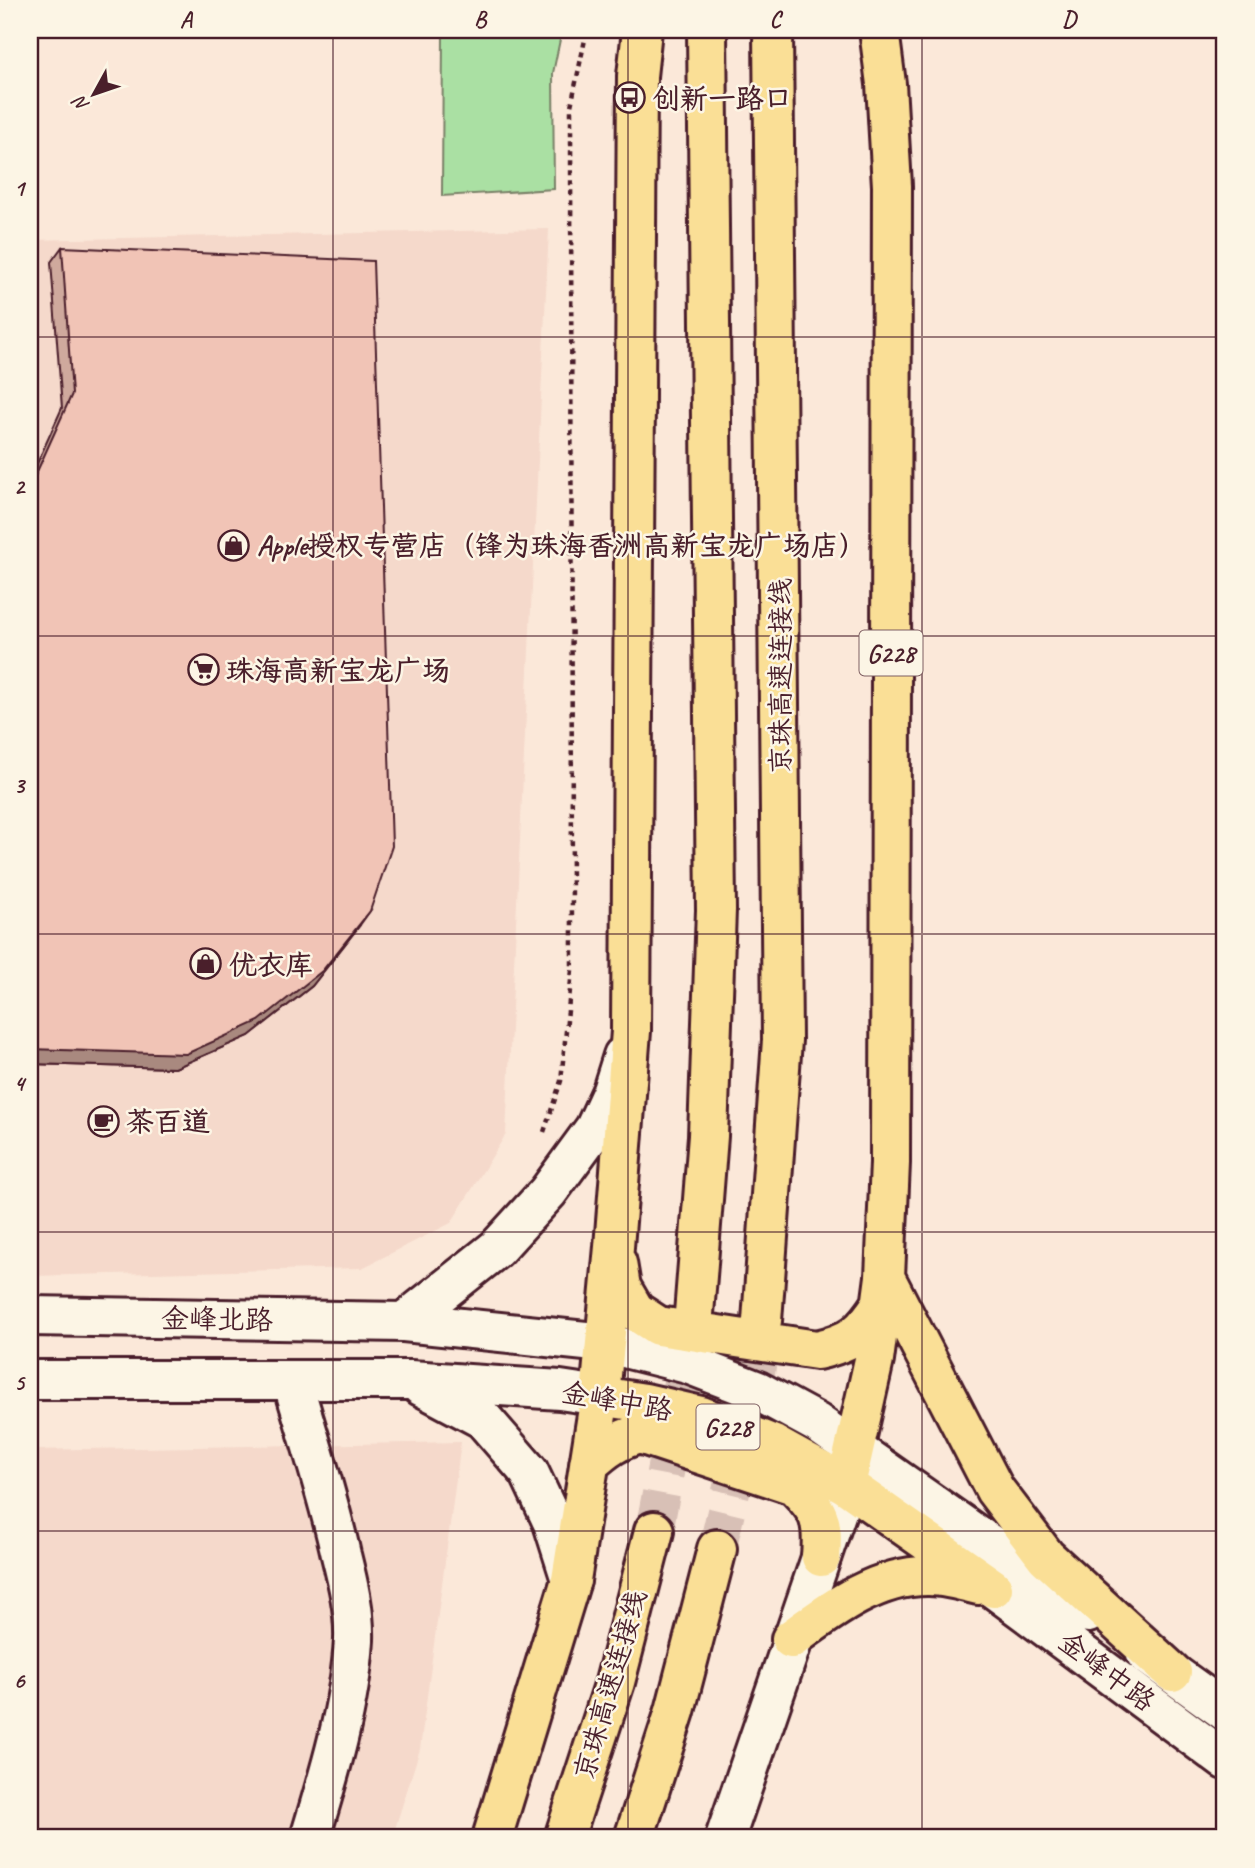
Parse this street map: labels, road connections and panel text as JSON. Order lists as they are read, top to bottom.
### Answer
{
  "streets": {
    "highway": ["G228", "京珠高速连接线", "金峰中路"],
    "main road": ["金峰北路"]
  },
  "crossings": [
    ["金峰北路", "金峰中路"]
  ],
  "places": {
    "bus stop": ["创新一路口"],
    "shop": ["Apple授权专营店（锋为珠海香洲高新宝龙广场店）", "优衣库"],
    "supermarket": ["珠海高新宝龙广场"],
    "cafe": ["茶百道"]
  },
  "north": "bottom left",
  "grid": {
    "columns": [
      "A",
      "B",
      "C",
      "D"
    ],
    "rows": [
      "1",
      "2",
      "3",
      "4",
      "5",
      "6"
    ]
  }
}
